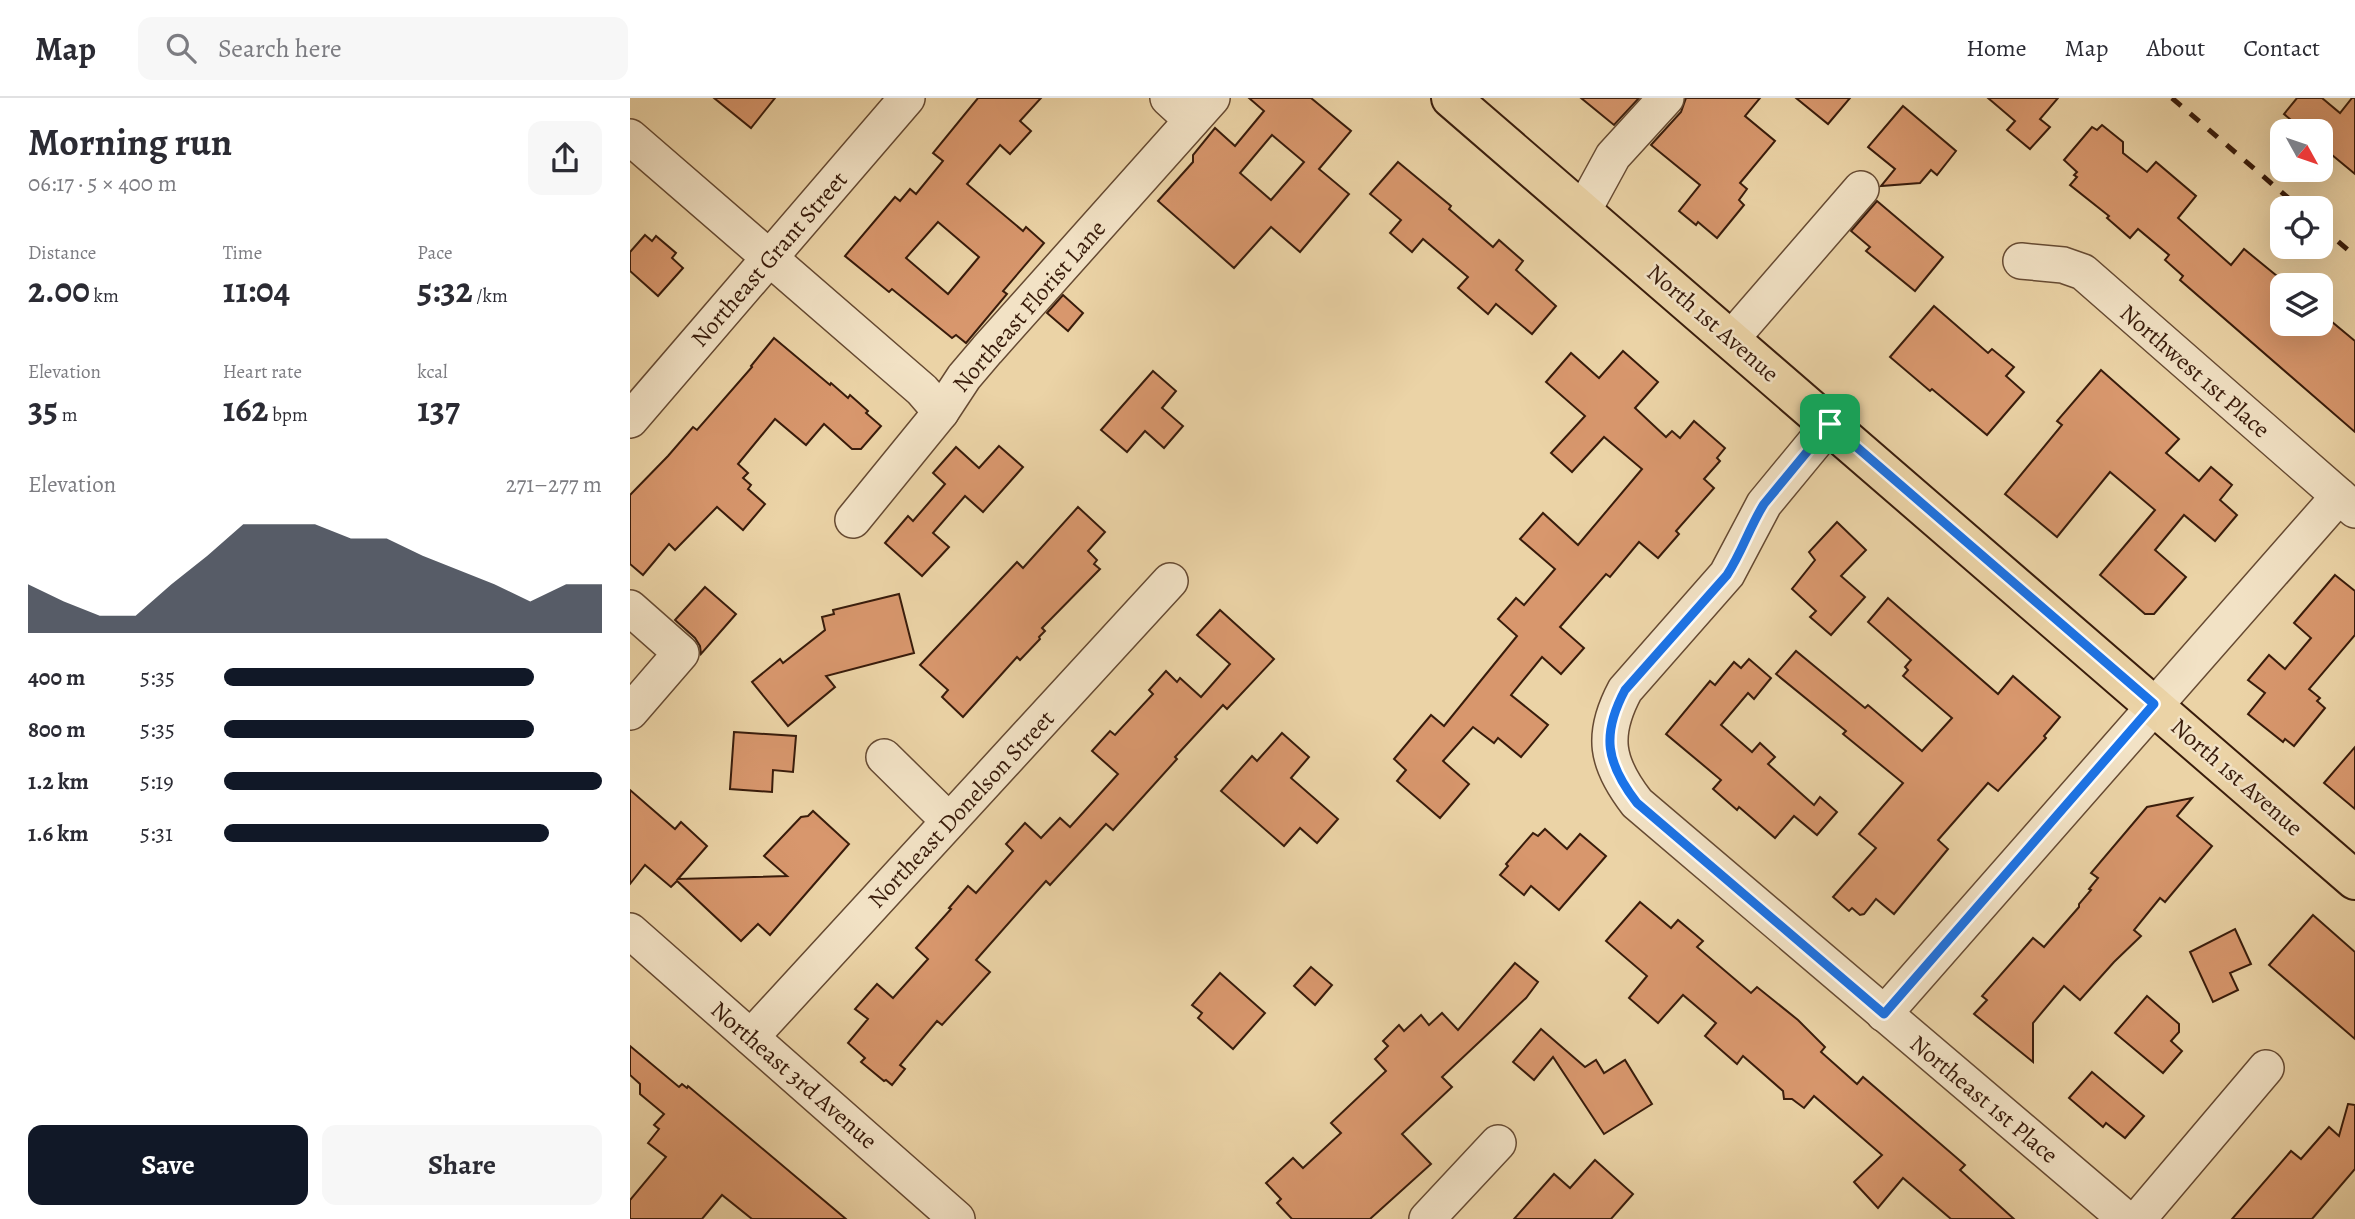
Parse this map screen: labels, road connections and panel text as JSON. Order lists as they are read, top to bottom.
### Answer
{
  "streets": {
    "main road": ["North 1st Avenue"],
    "street": [
      "Northeast Grant Street",
      "Northeast Florist Lane",
      "Northwest 1st Place",
      "Northeast Donelson Street",
      "Northeast 3rd Avenue",
      "Northeast 1st Place"
    ]
  },
  "crossings": [
    ["North 1st Avenue", "Northeast 1st Place"],
    ["Northeast Donelson Street", "Northeast 3rd Avenue"]
  ],
  "north": "bottom right",
  "page": {
    "header": "Map",
    "search": "Search here",
    "nav": [
      "Home",
      "Map",
      "About",
      "Contact"
    ],
    "heading": ["Morning run", "06:17 · 5 × 400 m"],
    "stats": [
      ["Distance", "2.00 km"],
      ["Time", "11:04"],
      ["Pace", "5:32 /km"],
      ["Elevation", "35 m"],
      ["Heart rate", "162 bpm"],
      ["kcal", "137"]
    ],
    "chart": ["Elevation", "271–277 m"],
    "list": [
      {
        "name": "400 m",
        "note": "5:35"
      },
      {
        "name": "800 m",
        "note": "5:35"
      },
      {
        "name": "1.2 km",
        "note": "5:19"
      },
      {
        "name": "1.6 km",
        "note": "5:31"
      }
    ],
    "buttons": ["Save", "Share"]
  }
}
